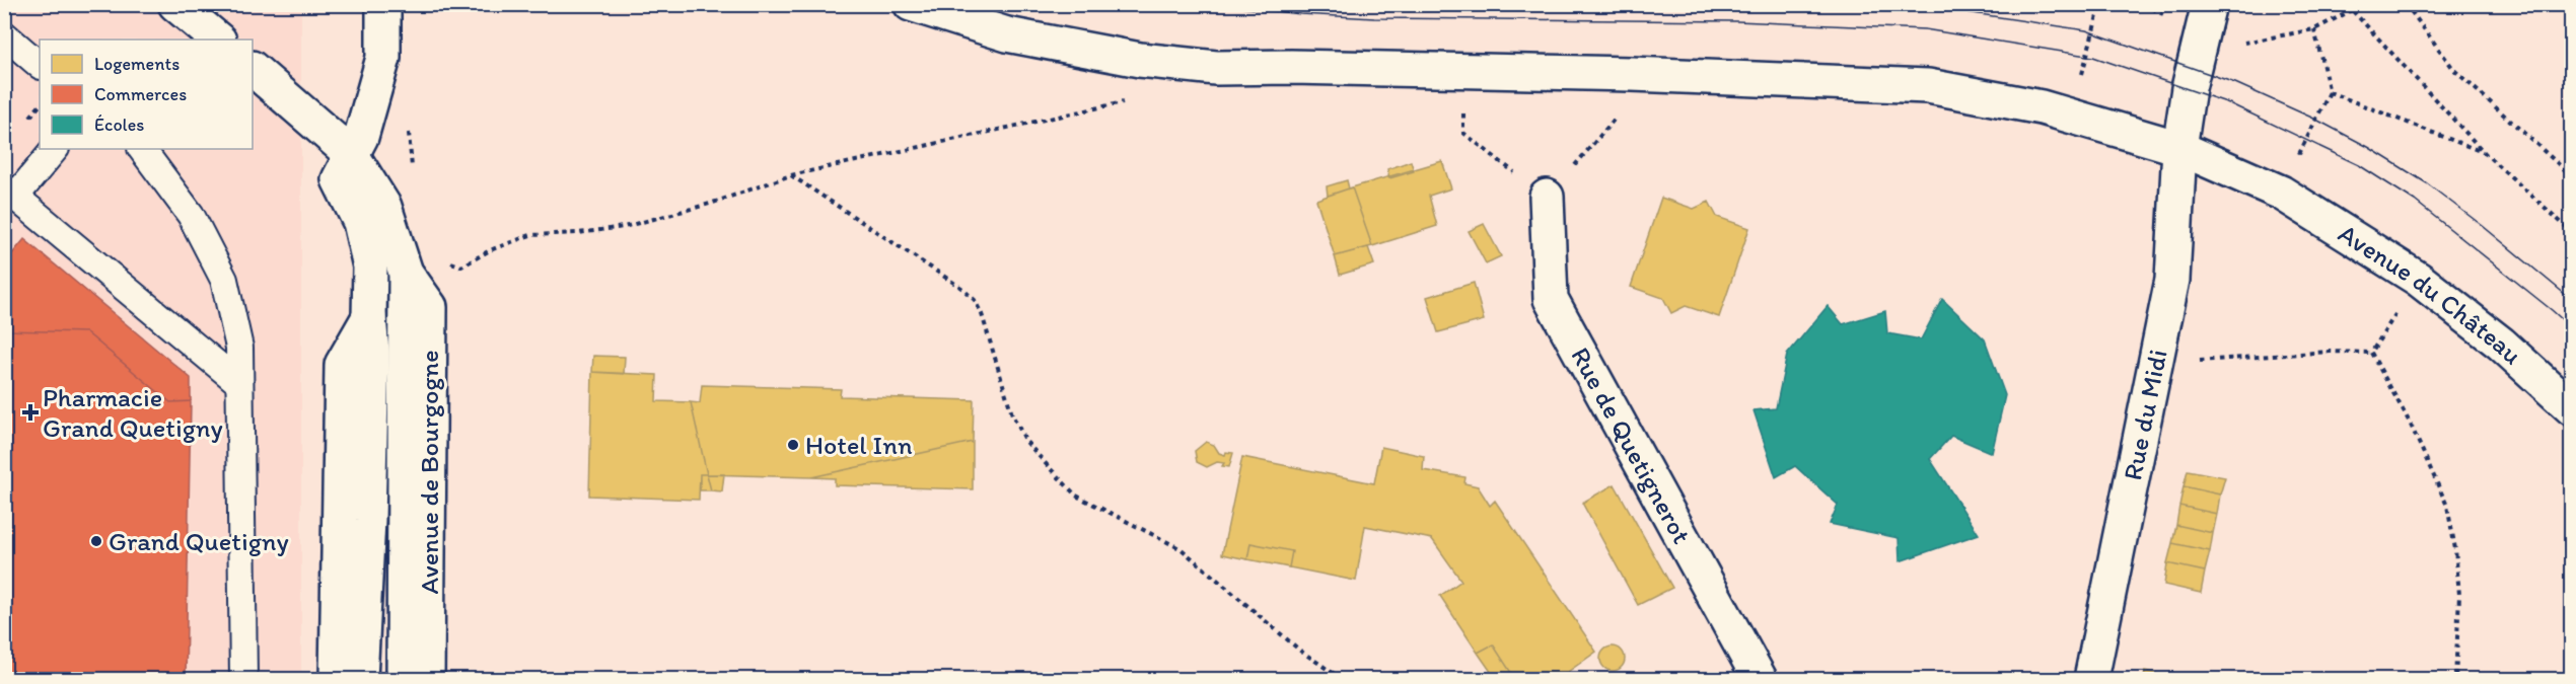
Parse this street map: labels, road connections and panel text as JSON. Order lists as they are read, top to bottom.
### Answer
{
  "streets": {
    "street": [
      "Avenue du Château",
      "Rue du Midi",
      "Rue de Quetignerot",
      "Avenue de Bourgogne"
    ]
  },
  "crossings": [
    ["Avenue du Château", "Rue du Midi"]
  ],
  "places": {
    "health": ["Pharmacie Grand Quetigny"],
    "other": ["Hotel Inn", "Grand Quetigny"]
  },
  "legend": ["Logements", "Commerces", "Écoles"]
}
